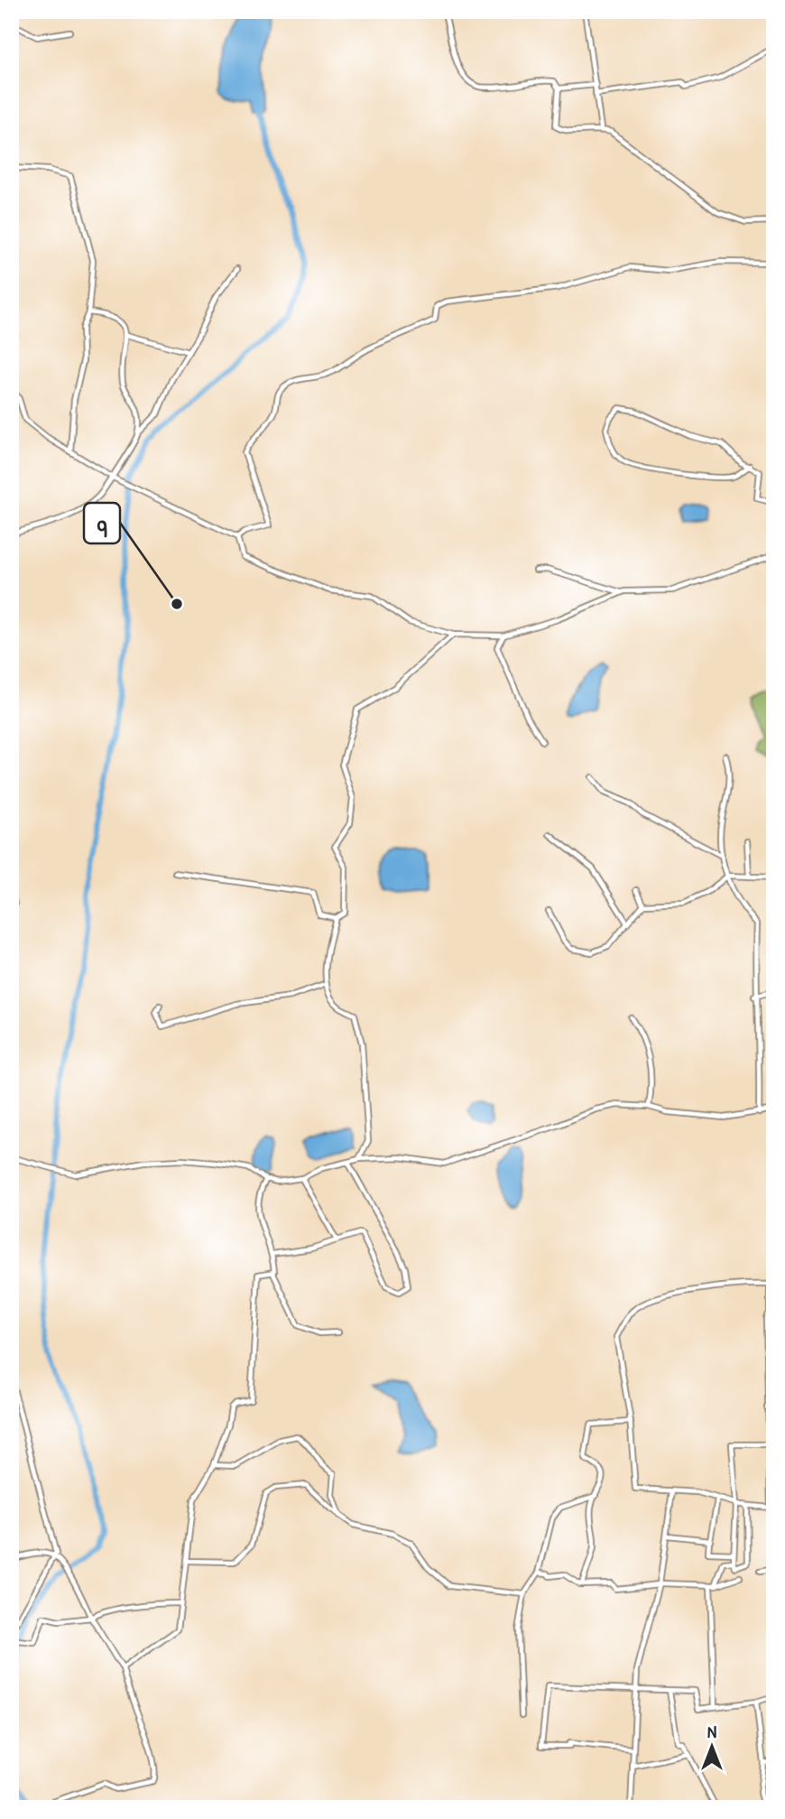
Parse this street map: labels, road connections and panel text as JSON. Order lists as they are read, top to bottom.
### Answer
{
  "places": ["q"],
  "north": "top"
}
